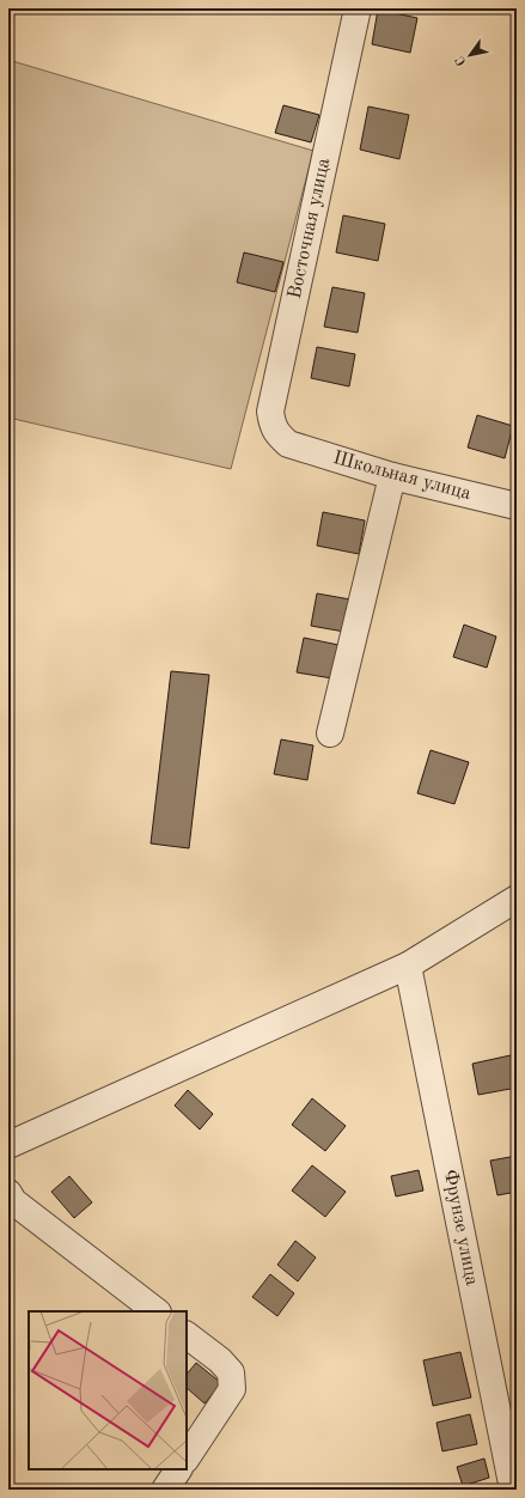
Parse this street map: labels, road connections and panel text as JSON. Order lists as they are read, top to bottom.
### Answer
{
  "streets": {
    "street": ["Восточная улица", "Школьная улица", "Фрунзе улица"]
  },
  "crossings": [
    ["Восточная улица", "Школьная улица"]
  ],
  "north": "bottom left"
}
